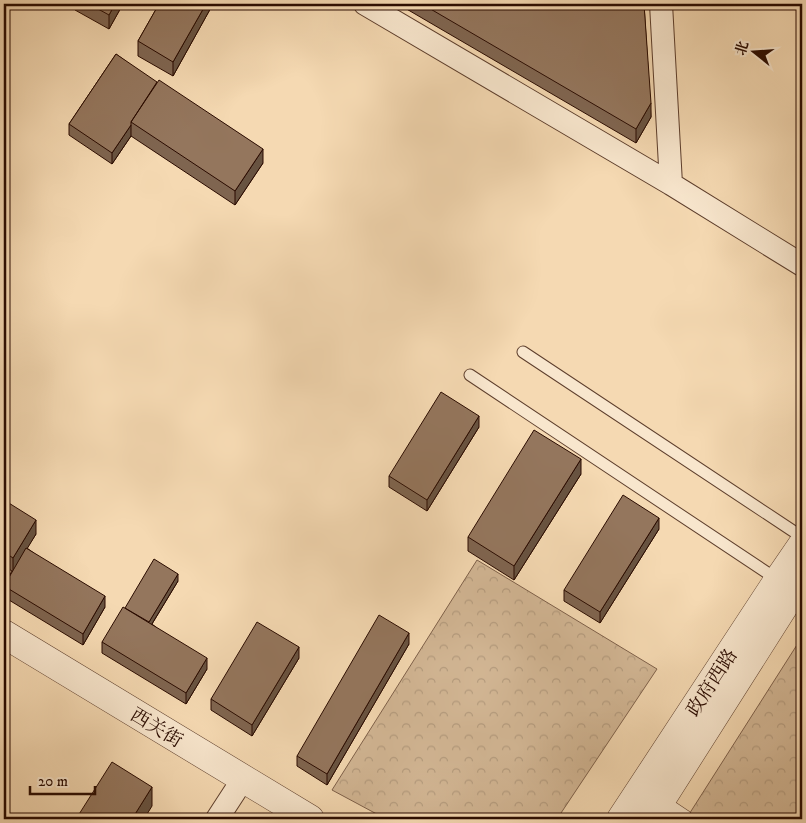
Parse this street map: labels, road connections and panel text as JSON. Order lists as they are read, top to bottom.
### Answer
{
  "streets": {
    "street": ["政府西路", "西关街"]
  },
  "scale_bar": "20 m",
  "north": "left"
}
